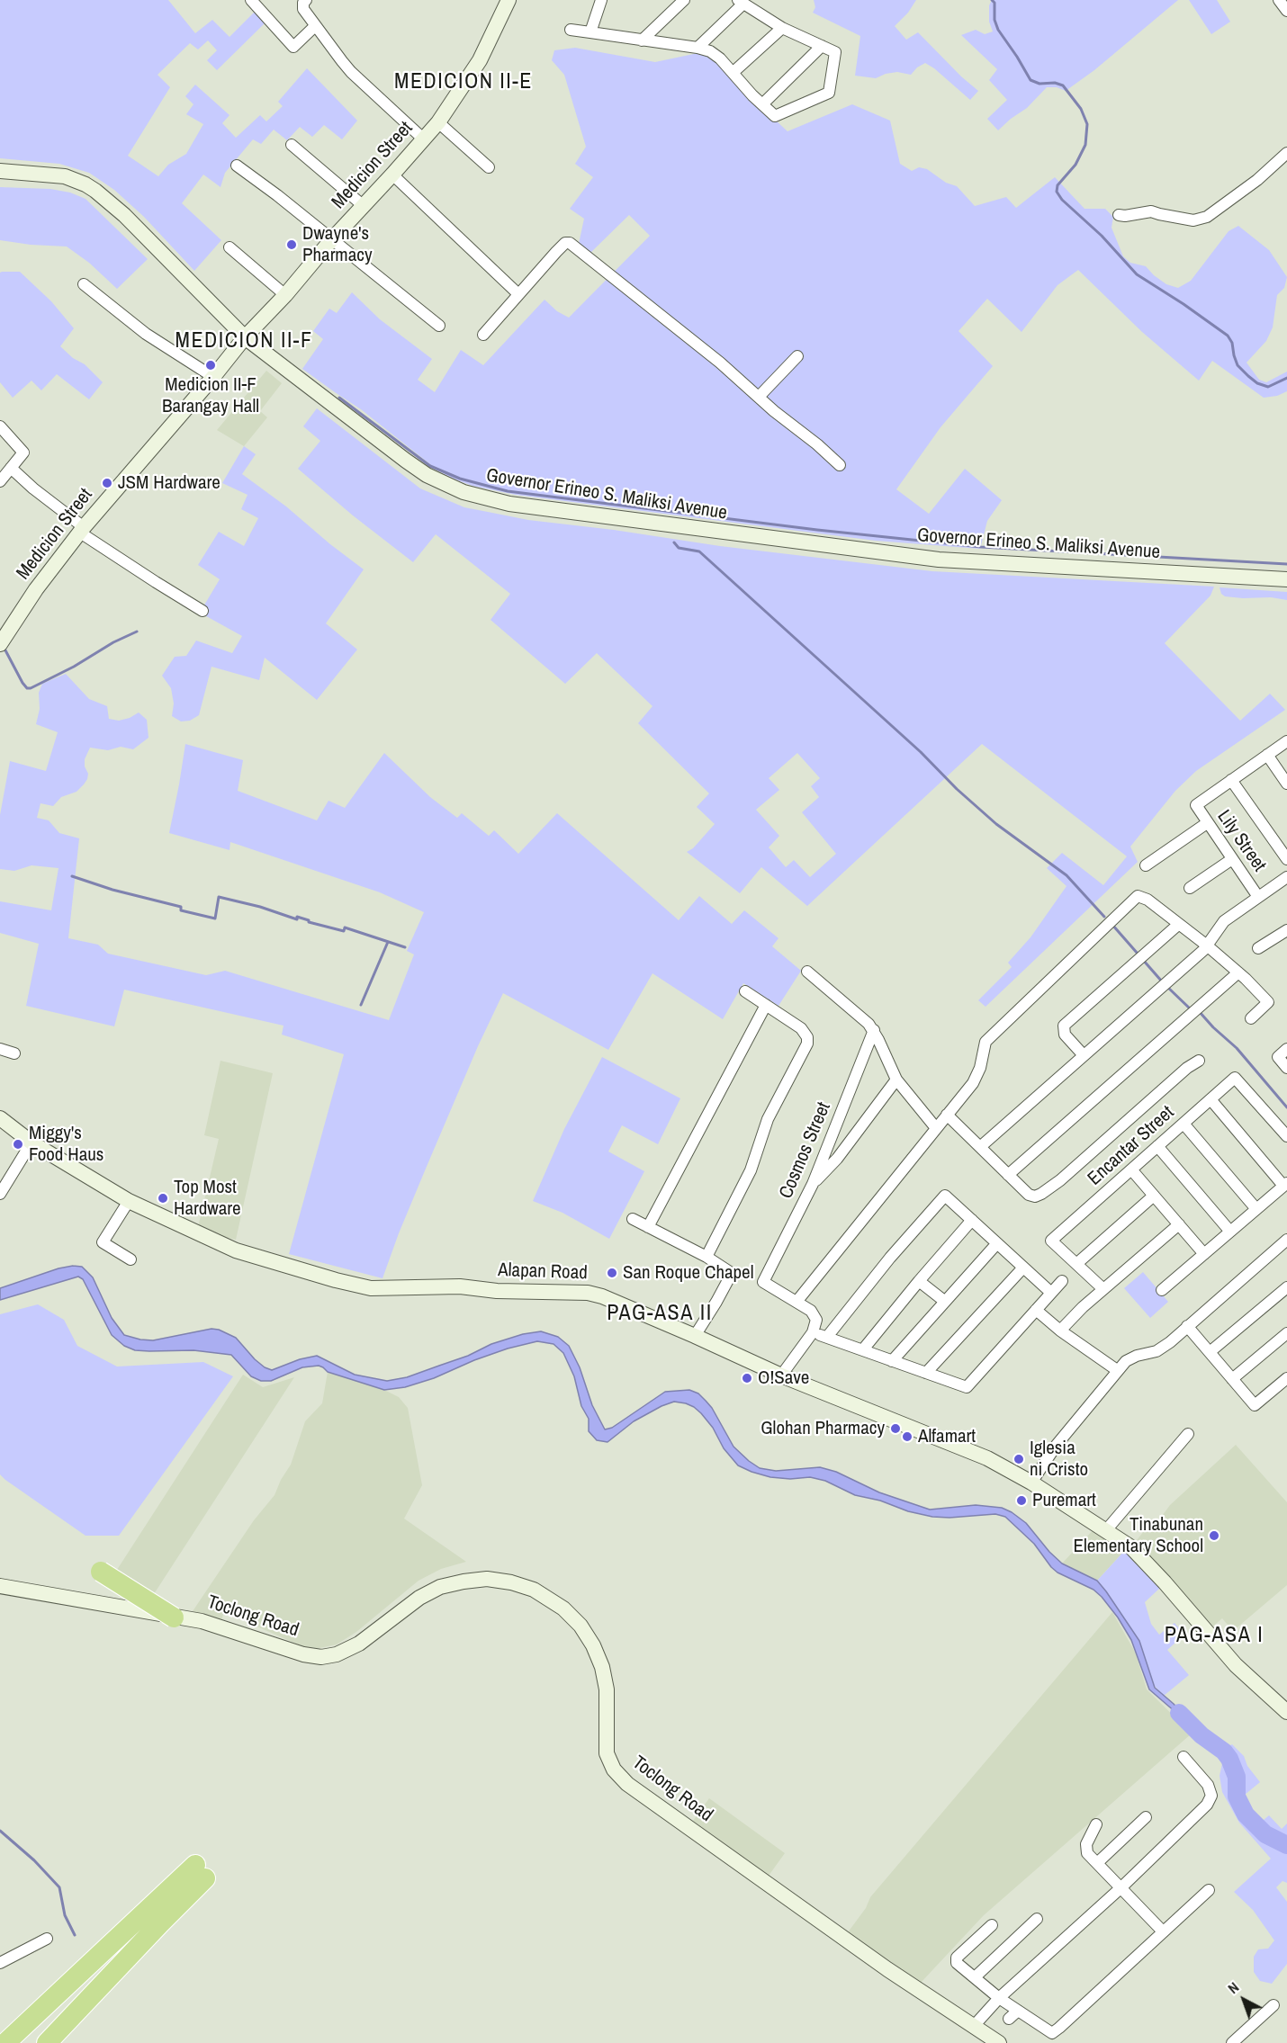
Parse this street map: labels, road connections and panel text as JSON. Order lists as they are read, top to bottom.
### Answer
{
  "streets": {
    "street": [
      "Medicion Street",
      "Governor Erineo S. Maliksi Avenue",
      "Lily Street",
      "Encantar Street",
      "Cosmos Street",
      "Alapan Road",
      "Toclong Road"
    ]
  },
  "crossings": [
    ["Medicion Street", "Governor Erineo S. Maliksi Avenue"]
  ],
  "districts": [
    "MEDICION II-E",
    "MEDICION II-F",
    "PAG-ASA II",
    "PAG-ASA I"
  ],
  "places": [
    "Dwayne's Pharmacy",
    "Medicion II-F Barangay Hall",
    "JSM Hardware",
    "Miggy's Food Haus",
    "Top Most Hardware",
    "San Roque Chapel",
    "O!Save",
    "Glohan Pharmacy",
    "Alfamart",
    "Iglesia ni Cristo",
    "Puremart",
    "Tinabunan Elementary School"
  ],
  "north": "top left"
}
